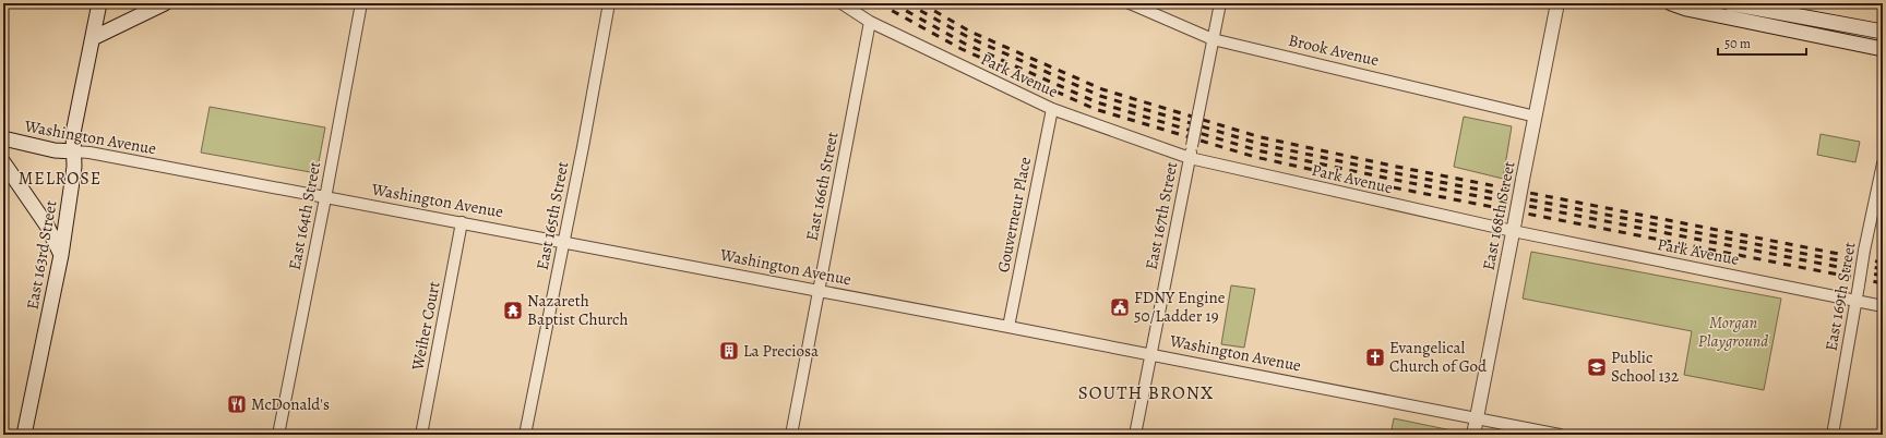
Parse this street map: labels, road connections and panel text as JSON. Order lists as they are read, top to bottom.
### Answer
{
  "streets": {
    "main road": ["Washington Avenue", "East 163rd Street"],
    "street": [
      "Brook Avenue",
      "Park Avenue",
      "East 166th Street",
      "Gouverneur Place",
      "East 164th Street",
      "East 165th Street",
      "East 167th Street",
      "East 168th Street",
      "East 169th Street",
      "Weiher Court"
    ]
  },
  "crossings": [
    ["Brook Avenue", "East 167th Street"],
    ["Brook Avenue", "East 168th Street"],
    ["Park Avenue", "East 166th Street"],
    ["Park Avenue", "Gouverneur Place"],
    ["Park Avenue", "East 167th Street"],
    ["Park Avenue", "East 168th Street"],
    ["Park Avenue", "East 169th Street"],
    ["Washington Avenue", "East 166th Street"],
    ["Washington Avenue", "Gouverneur Place"],
    ["Washington Avenue", "East 164th Street"],
    ["Washington Avenue", "East 165th Street"],
    ["Washington Avenue", "East 167th Street"],
    ["Washington Avenue", "East 168th Street"],
    ["Washington Avenue", "East 163rd Street"],
    ["Washington Avenue", "Weiher Court"]
  ],
  "districts": ["MELROSE", "SOUTH BRONX"],
  "parks": ["Morgan Playground"],
  "places": {
    "public building": ["FDNY Engine 50/Ladder 19"],
    "temple": ["Nazareth Baptist Church"],
    "building": ["La Preciosa"],
    "church": ["Evangelical Church of God"],
    "school or university": ["Public School 132"],
    "restaurant": ["McDonald's"]
  },
  "scale_bar": "50 m"
}
